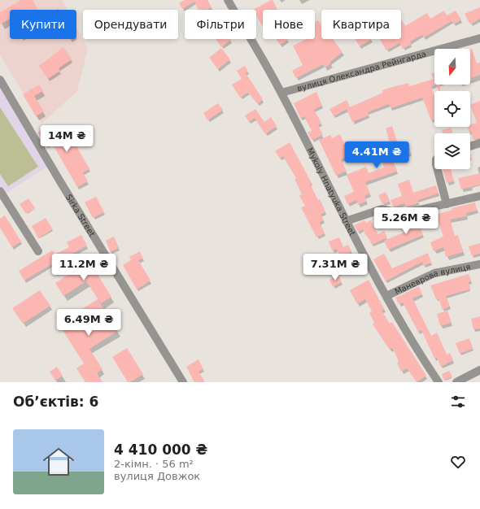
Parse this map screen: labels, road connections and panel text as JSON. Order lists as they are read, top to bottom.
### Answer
{
  "streets": {
    "street": [
      "вулиця Олександра Рейнгарда",
      "Mykoly Hnatyuka Street",
      "Sirka Street",
      "Маневрова вулиця"
    ]
  },
  "crossings": [
    ["вулиця Олександра Рейнгарда", "Mykoly Hnatyuka Street"],
    ["Mykoly Hnatyuka Street", "Маневрова вулиця"]
  ],
  "north": "bottom",
  "page": {
    "chip": [
      "Купити",
      "Орендувати",
      "Фільтри",
      "Нове",
      "Квартира"
    ],
    "price": [
      "14M ₴",
      "4.41M ₴",
      "5.26M ₴",
      "11.2M ₴",
      "7.31M ₴",
      "6.49M ₴"
    ],
    "heading": "Об’єктів: 6",
    "list": [
      {
        "name": "4 410 000 ₴",
        "note": "2-кімн. · 56 m² · вулиця Довжок"
      }
    ]
  }
}
